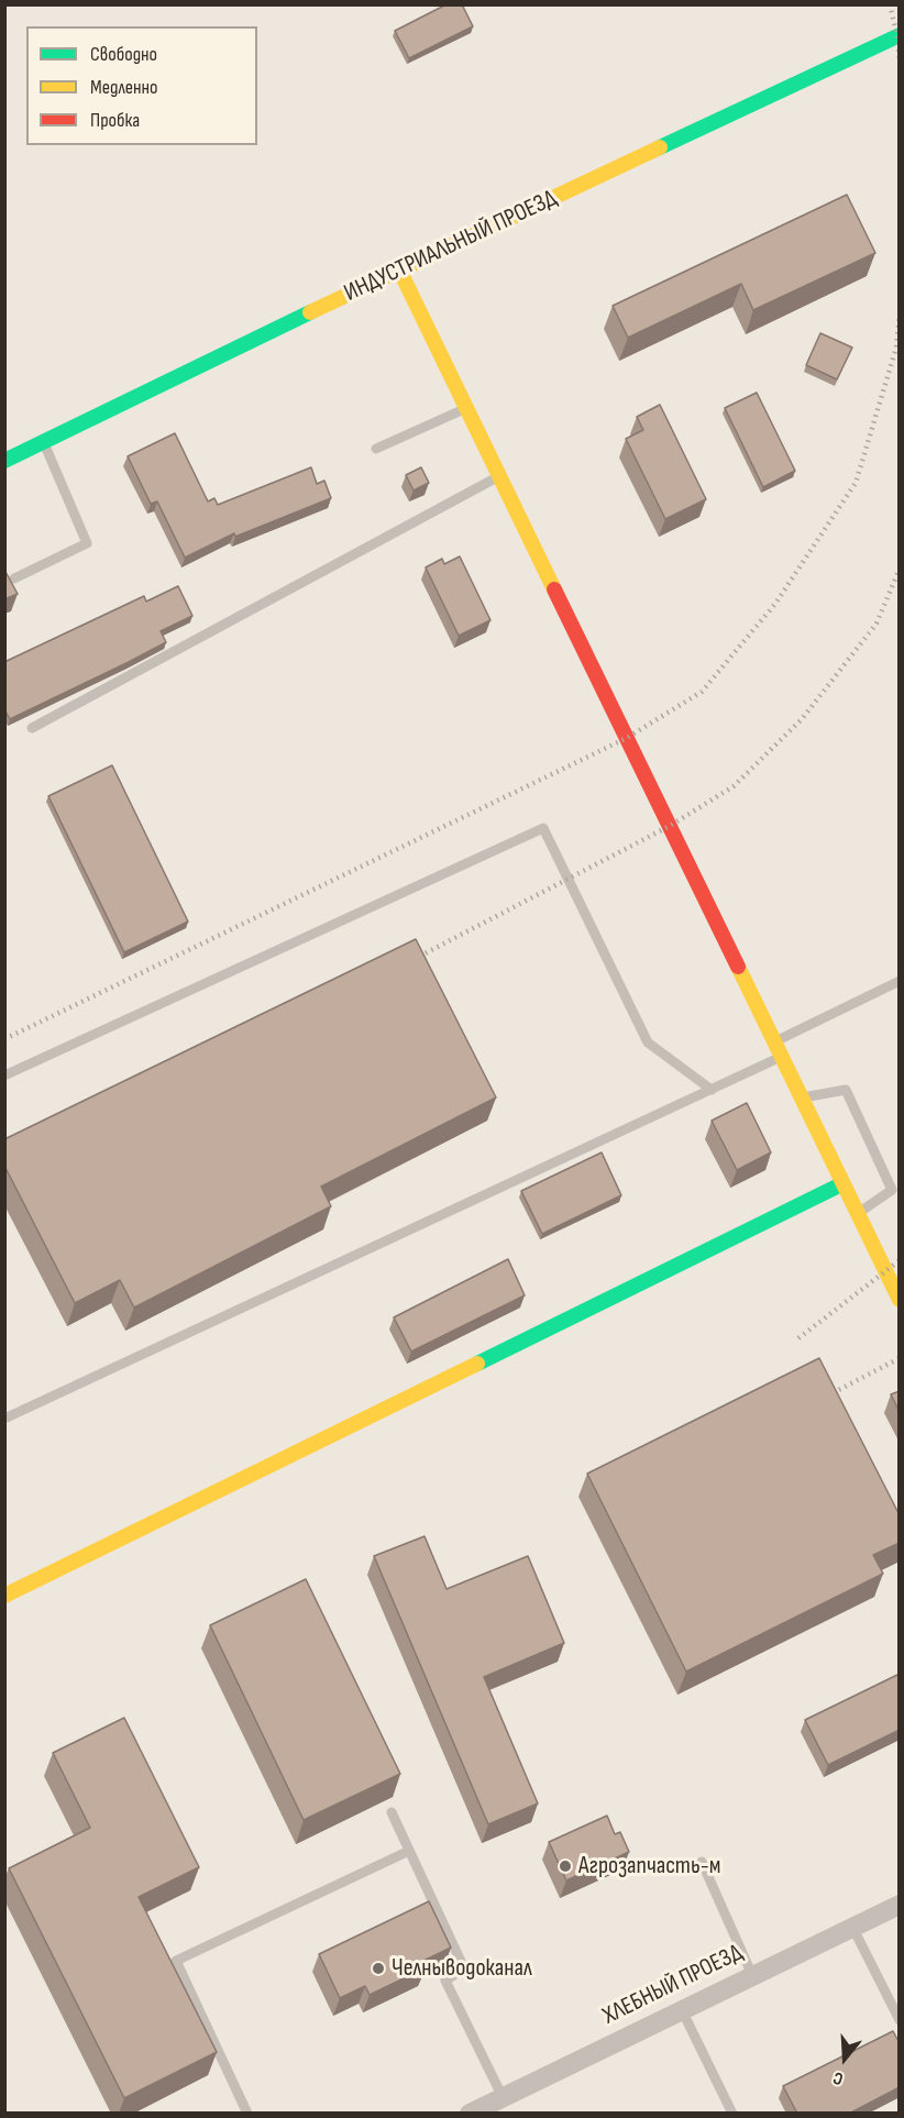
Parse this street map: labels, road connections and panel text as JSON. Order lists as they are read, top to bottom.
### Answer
{
  "streets": {
    "street": ["ИНДУСТРИАЛЬНЫЙ ПРОЕЗД", "ХЛЕБНЫЙ ПРОЕЗД"]
  },
  "places": ["Агрозапчасть-м", "Челныводоканал"],
  "legend": ["Свободно", "Медленно", "Пробка"],
  "north": "bottom"
}
